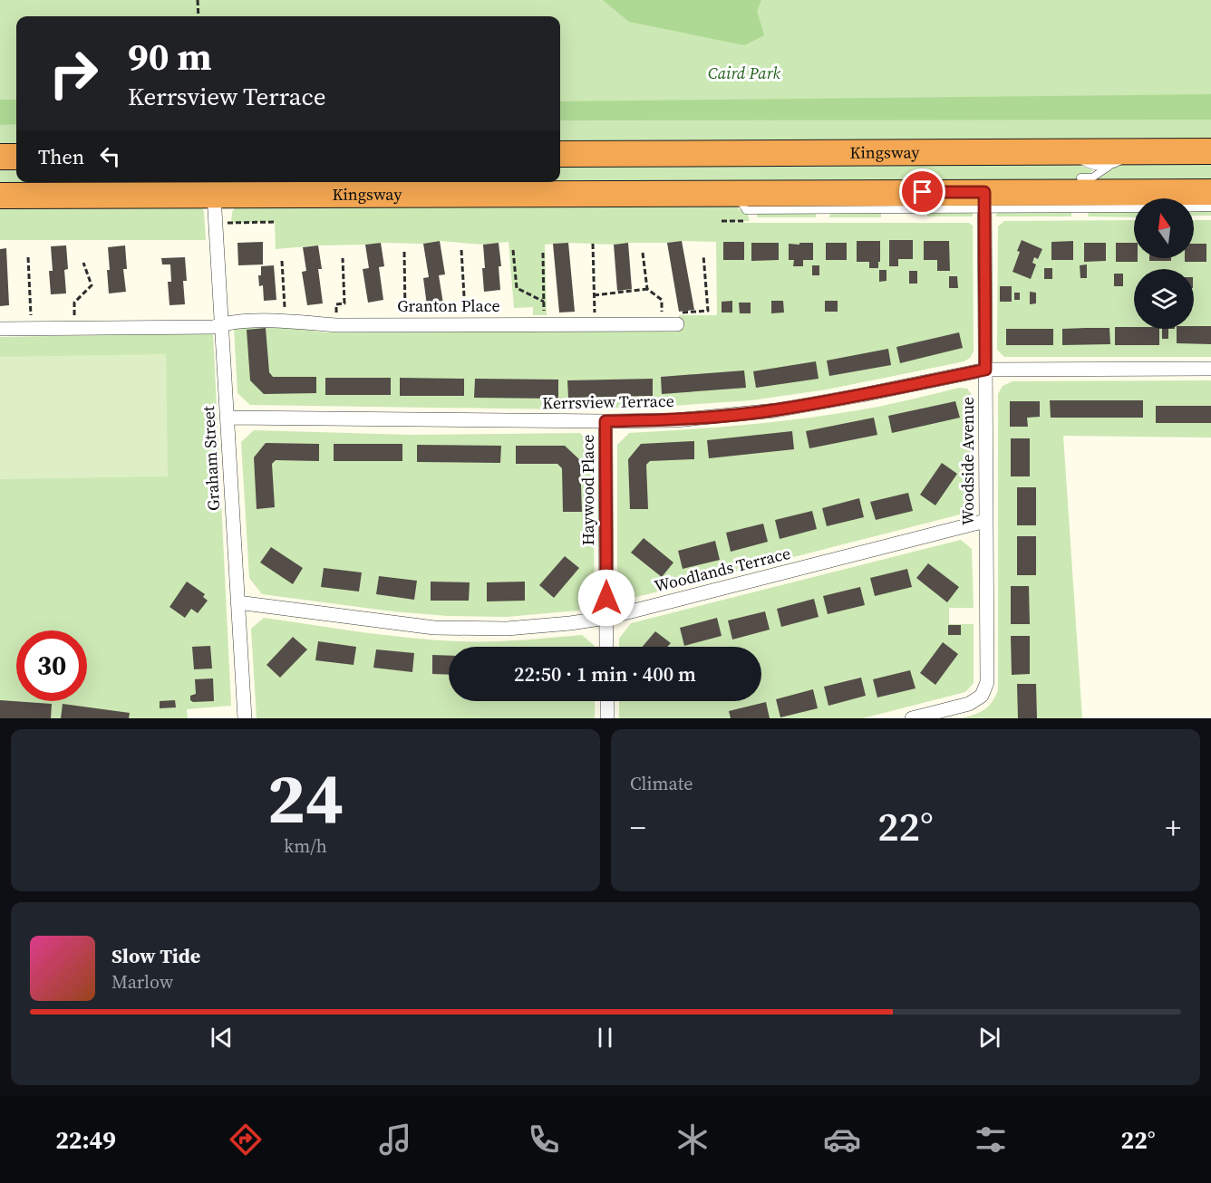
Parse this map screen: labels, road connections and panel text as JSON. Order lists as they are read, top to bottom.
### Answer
{
  "streets": {
    "highway": ["Kingsway"],
    "street": [
      "Granton Place",
      "Kerrsview Terrace",
      "Graham Street",
      "Woodside Avenue",
      "Haywood Place",
      "Woodlands Terrace"
    ]
  },
  "crossings": [
    ["Kingsway", "Graham Street"],
    ["Kingsway", "Woodside Avenue"],
    ["Granton Place", "Graham Street"],
    ["Kerrsview Terrace", "Graham Street"],
    ["Kerrsview Terrace", "Woodside Avenue"],
    ["Kerrsview Terrace", "Haywood Place"],
    ["Graham Street", "Woodlands Terrace"],
    ["Woodside Avenue", "Woodlands Terrace"],
    ["Haywood Place", "Woodlands Terrace"]
  ],
  "parks": ["Caird Park"],
  "north": "top",
  "page": {
    "turn": ["90 m", "Kerrsview Terrace"],
    "then": "Then",
    "limit": "30",
    "trip": "22:50 · 1 min · 400 m",
    "tile": [
      ["24", "km/h"],
      "Climate"
    ],
    "heat": ["−", "22°", "+"],
    "song": ["Slow Tide", "Marlow"],
    "tabs": ["22:49", "22°"]
  }
}
